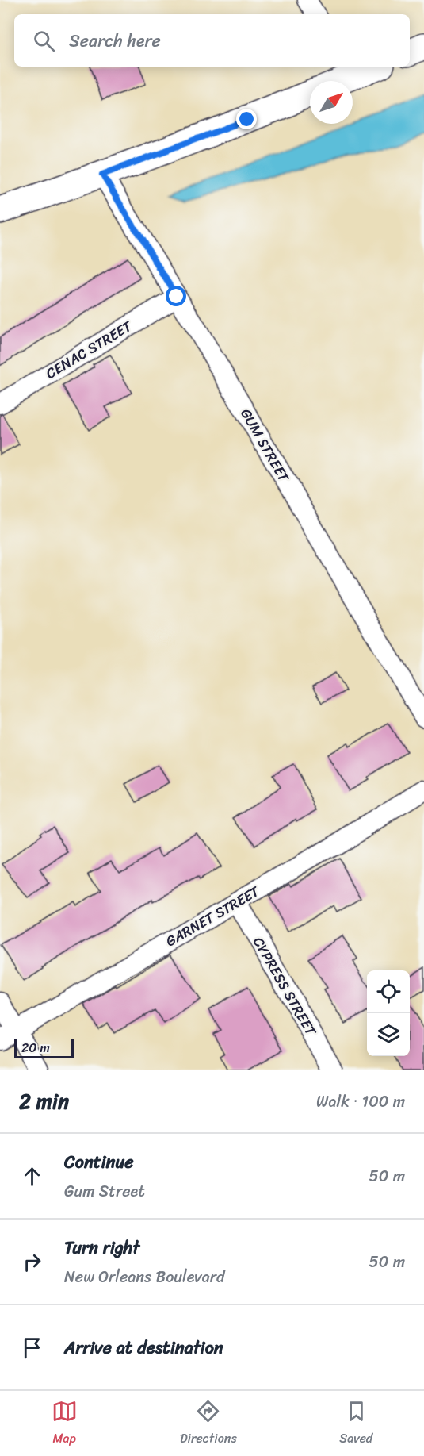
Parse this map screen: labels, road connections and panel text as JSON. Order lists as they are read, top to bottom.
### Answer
{
  "streets": {
    "street": [
      "CENAC STREET",
      "GUM STREET",
      "GARNET STREET",
      "CYPRESS STREET"
    ]
  },
  "crossings": [
    ["CENAC STREET", "GUM STREET"],
    ["GARNET STREET", "CYPRESS STREET"]
  ],
  "scale_bar": "20 m",
  "north": "top right",
  "page": {
    "search": "Search here",
    "scale": "20 m",
    "heading": ["2 min", "Walk · 100 m"],
    "list": [
      ["Continue", "Gum Street", "50 m"],
      ["Turn right", "New Orleans Boulevard", "50 m"],
      "Arrive at destination"
    ],
    "nav": ["Map", "Directions", "Saved"]
  }
}
